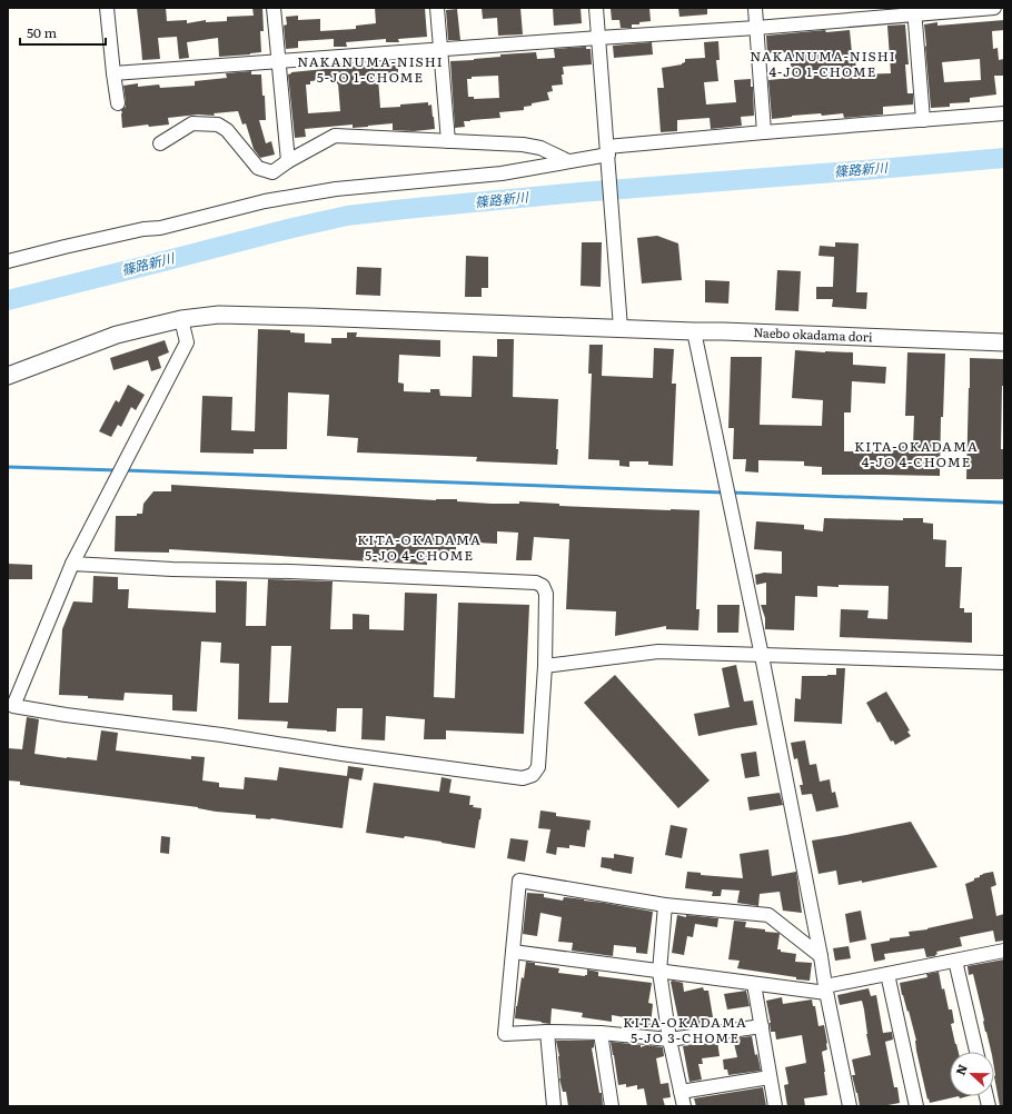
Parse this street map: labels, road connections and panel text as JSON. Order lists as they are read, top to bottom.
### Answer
{
  "streets": {
    "street": ["Naebo okadama dori"]
  },
  "districts": [
    "NAKANUMA-NISHI 4-JO 1-CHOME",
    "NAKANUMA-NISHI 5-JO 1-CHOME",
    "KITA-OKADAMA 4-JO 4-CHOME",
    "KITA-OKADAMA 5-JO 4-CHOME",
    "KITA-OKADAMA 5-JO 3-CHOME"
  ],
  "water": ["篠路新川"],
  "scale_bar": "50 m",
  "north": "left"
}
